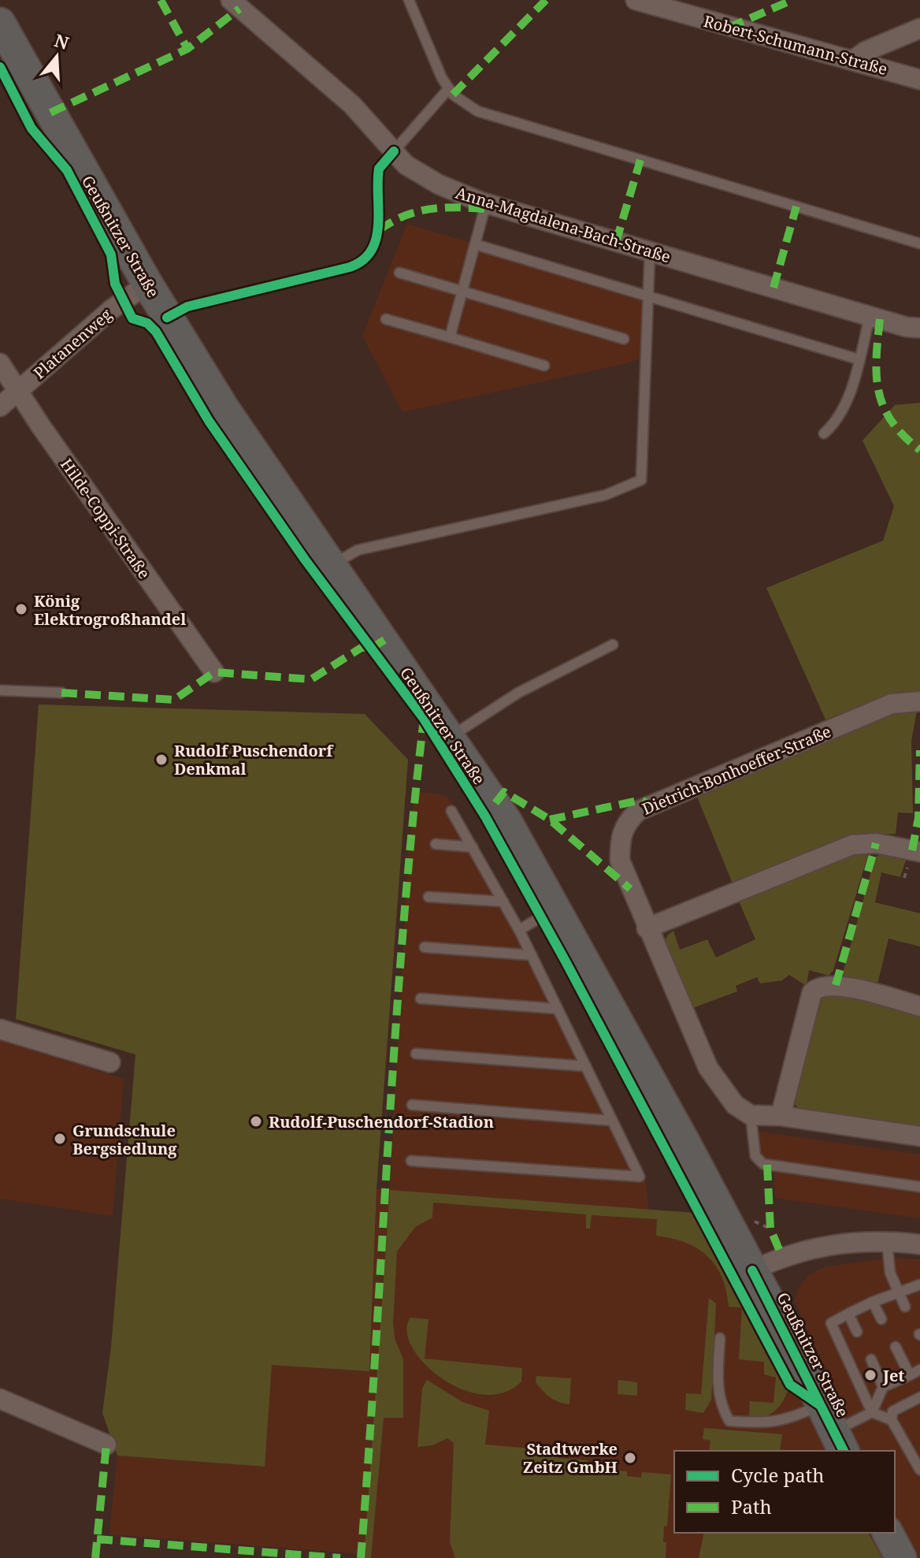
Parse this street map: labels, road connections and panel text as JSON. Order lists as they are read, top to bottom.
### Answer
{
  "streets": {
    "main road": ["Geußnitzer Straße"],
    "street": [
      "Robert-Schumann-Straße",
      "Anna-Magdalena-Bach-Straße",
      "Platanenweg",
      "Hilde-Coppi-Straße",
      "Dietrich-Bonhoeffer-Straße"
    ]
  },
  "crossings": [
    ["Geußnitzer Straße", "Platanenweg"],
    ["Platanenweg", "Hilde-Coppi-Straße"]
  ],
  "places": [
    "König Elektrogroßhandel",
    "Rudolf Puschendorf Denkmal",
    "Rudolf-Puschendorf-Stadion",
    "Grundschule Bergsiedlung",
    "Jet",
    "Stadtwerke Zeitz GmbH"
  ],
  "legend": ["Cycle path", "Path"],
  "north": "top"
}
